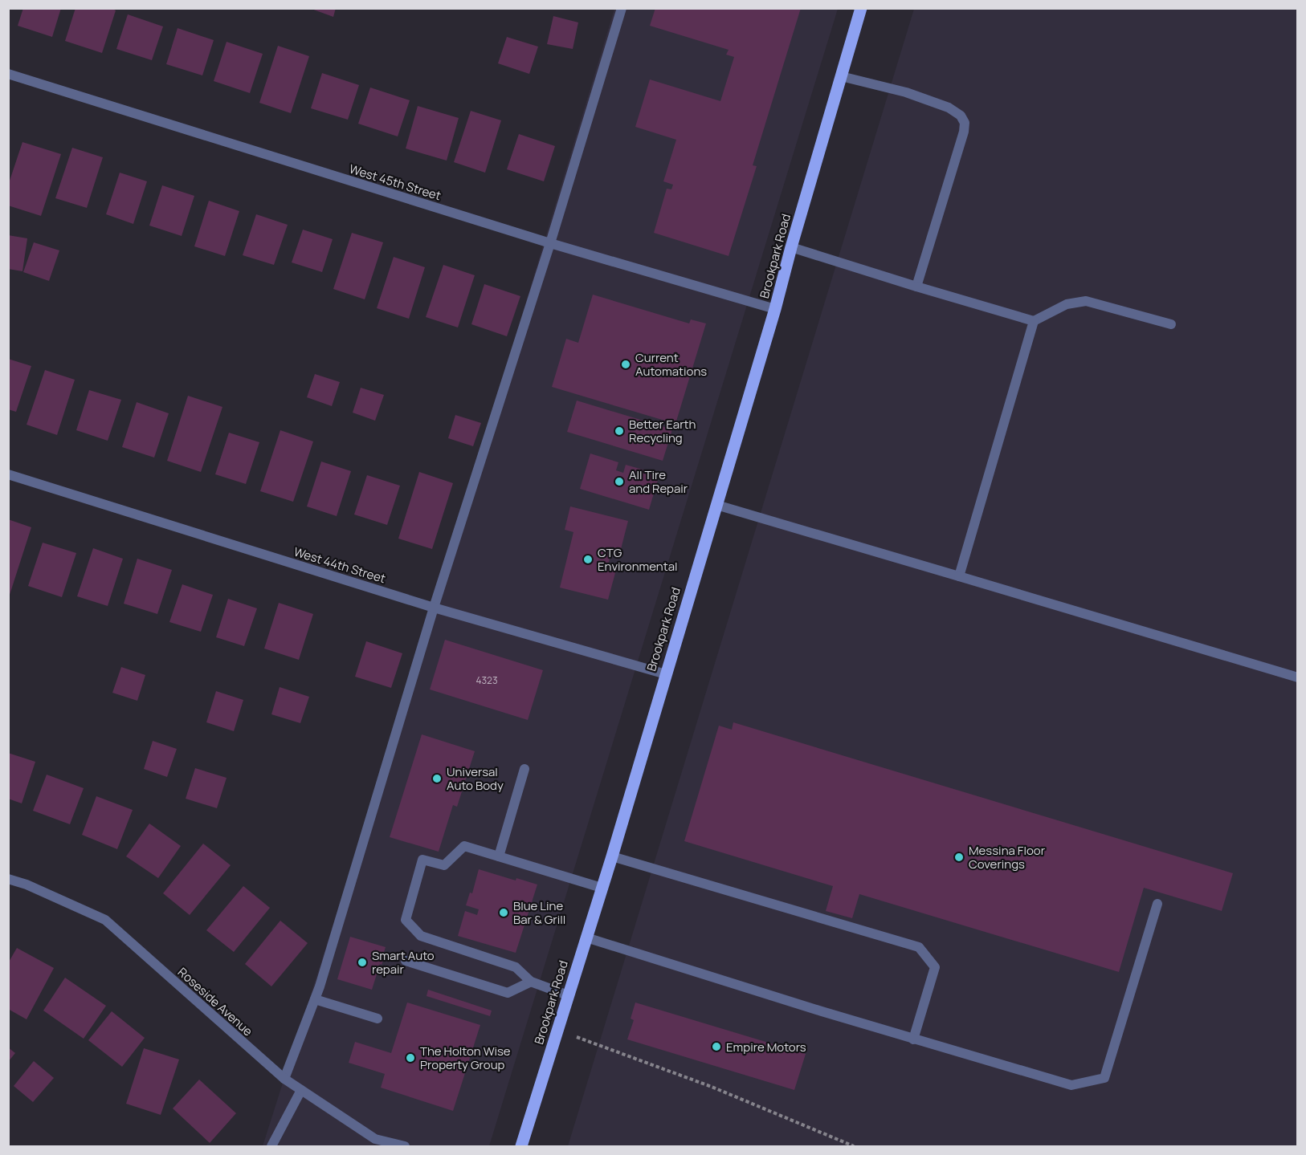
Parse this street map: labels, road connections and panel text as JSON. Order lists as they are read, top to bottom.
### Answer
{
  "streets": {
    "main road": ["Brookpark Road"],
    "street": ["West 45th Street", "West 44th Street", "Roseside Avenue"]
  },
  "crossings": [
    ["West 45th Street", "Brookpark Road"],
    ["Brookpark Road", "West 44th Street"]
  ],
  "places": [
    "Current Automations",
    "Better Earth Recycling",
    "All Tire and Repair",
    "CTG Environmental",
    "Universal Auto Body",
    "Messina Floor Coverings",
    "Blue Line Bar & Grill",
    "Smart Auto repair",
    "Empire Motors",
    "The Holton Wise Property Group"
  ],
  "house_numbers": ["4323"]
}
